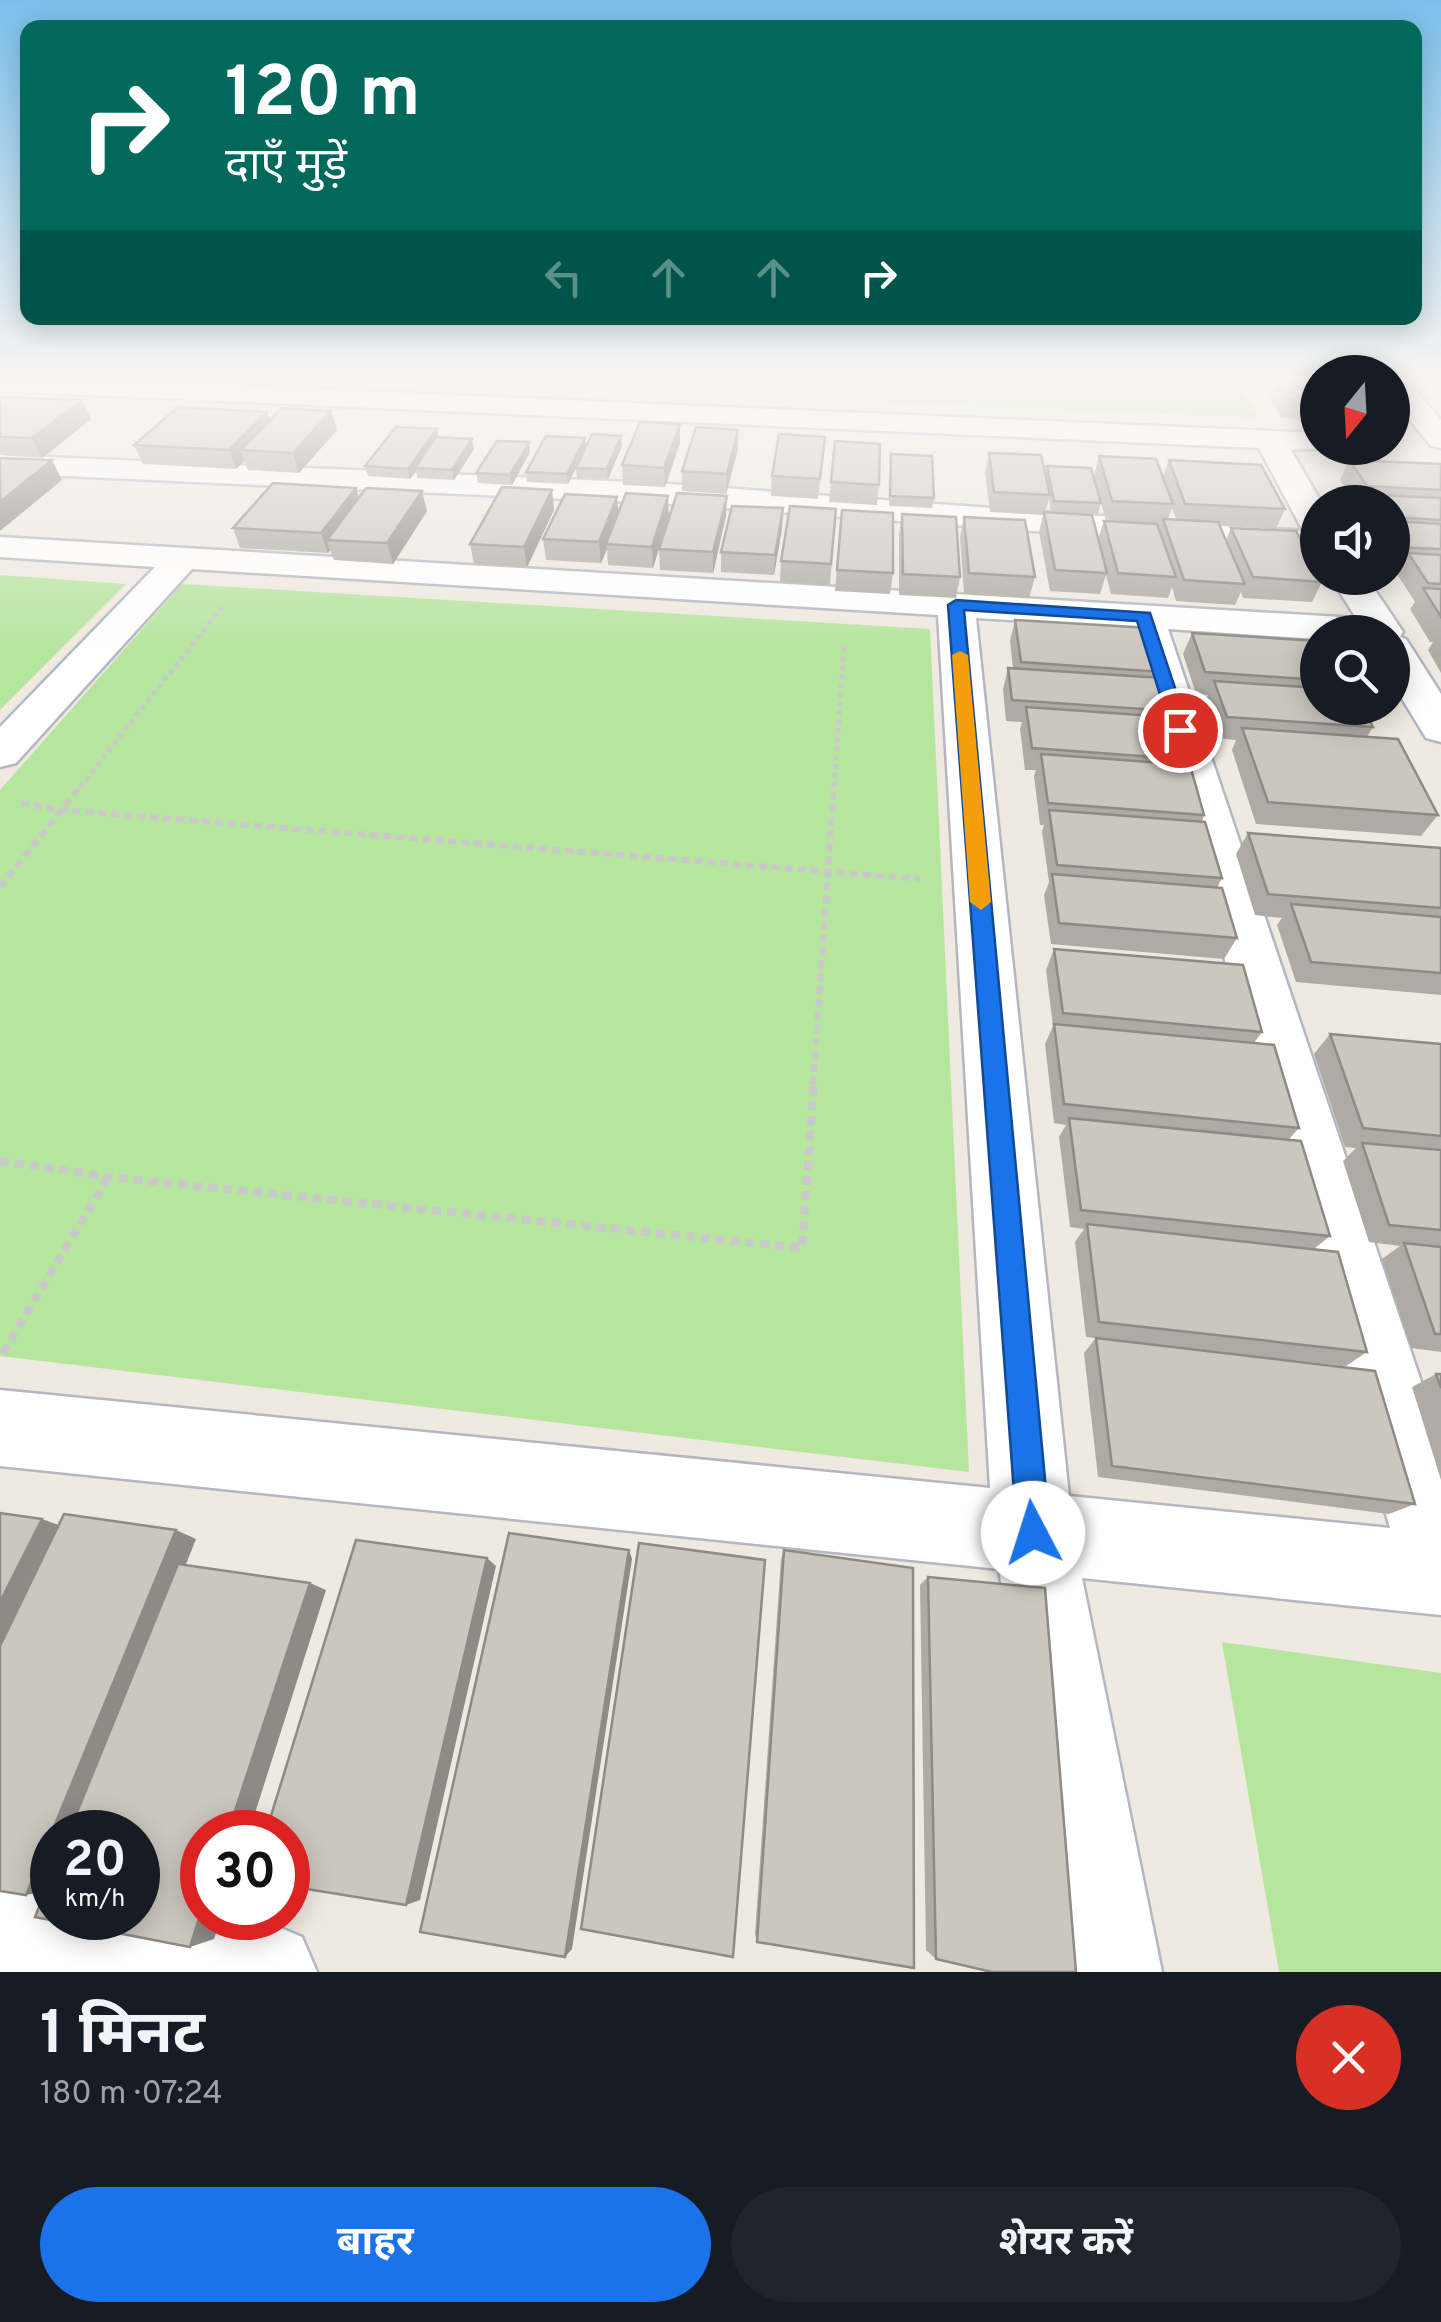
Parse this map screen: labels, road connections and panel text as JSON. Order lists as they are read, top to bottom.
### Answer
{
  "north": "bottom",
  "page": {
    "turn": ["120 m", "दाएँ मुड़ें"],
    "speed": "20 km/h",
    "limit": "30",
    "heading": ["1 मिनट", "180 m · 07:24"],
    "buttons": ["बाहर", "शेयर करें"]
  }
}
